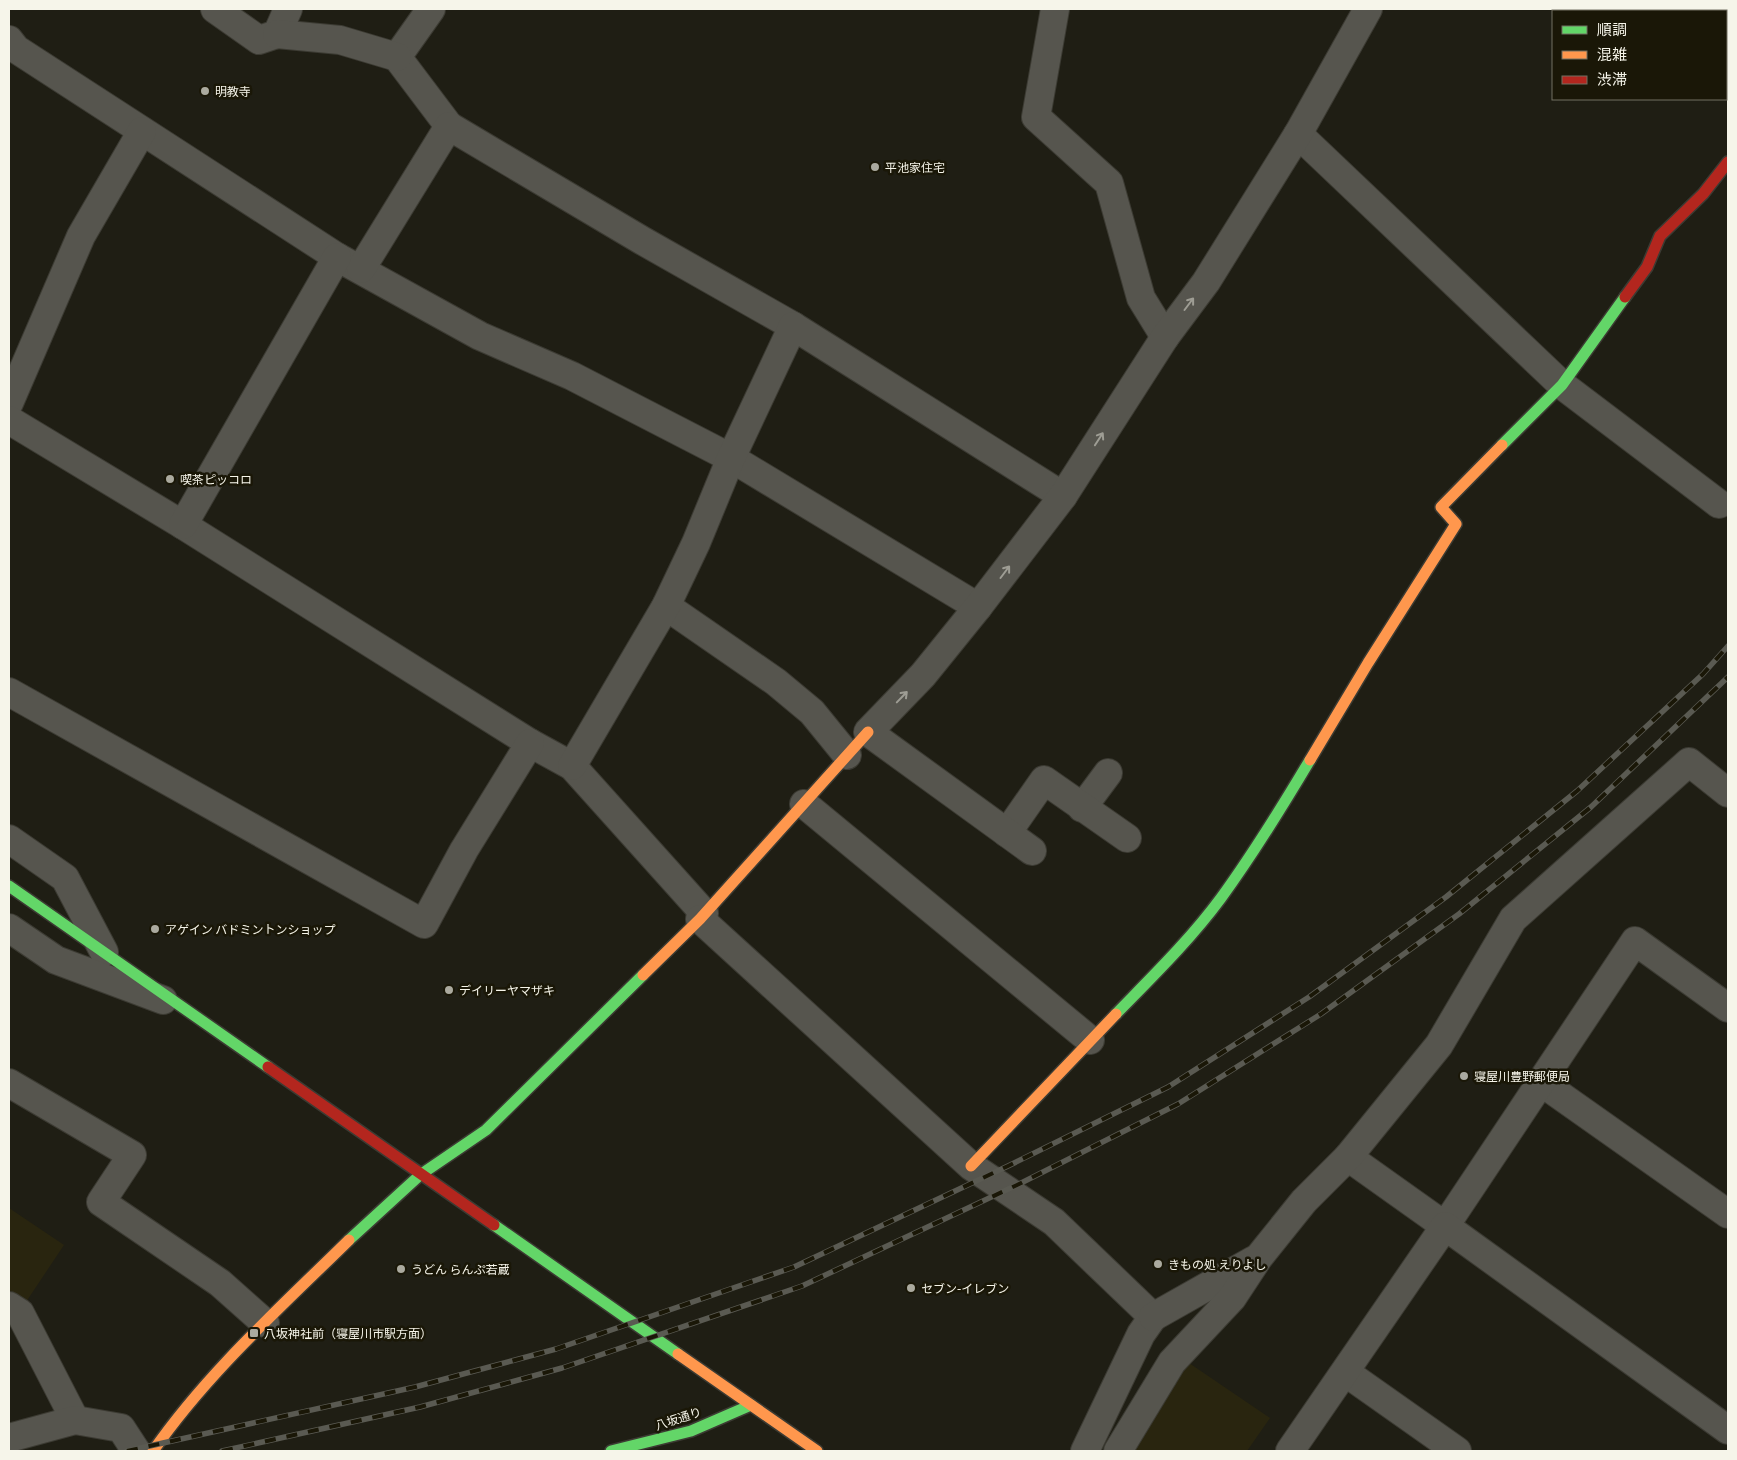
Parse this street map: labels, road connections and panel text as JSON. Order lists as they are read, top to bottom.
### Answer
{
  "streets": {
    "street": ["八坂通り"]
  },
  "places": {
    "other": [
      "明教寺",
      "平池家住宅",
      "喫茶ピッコロ",
      "アゲイン バドミントンショップ",
      "デイリーヤマザキ",
      "寝屋川豊野郵便局",
      "きもの処 えりよし",
      "うどん らんぷ若蔵",
      "セブン-イレブン"
    ],
    "transit": ["八坂神社前（寝屋川市駅方面）"]
  },
  "legend": ["順調", "混雑", "渋滞"]
}
